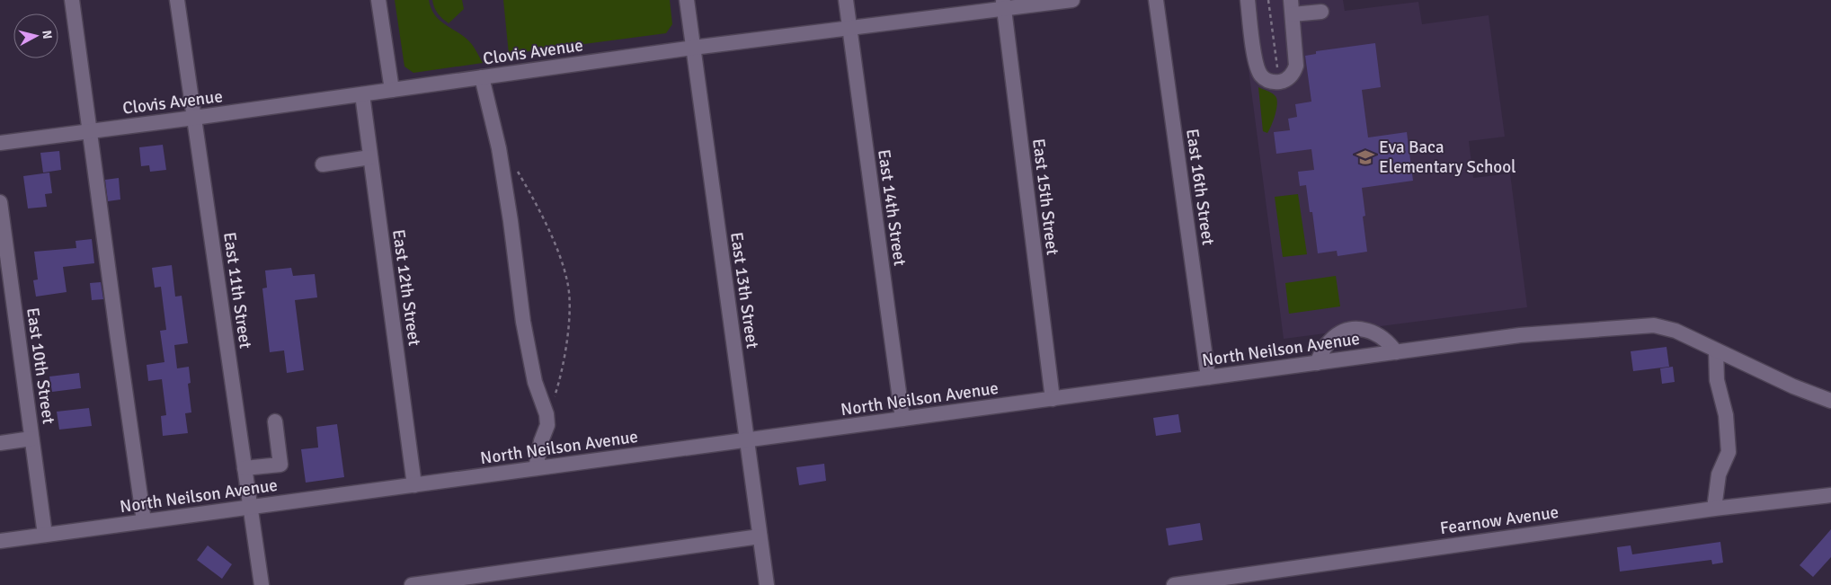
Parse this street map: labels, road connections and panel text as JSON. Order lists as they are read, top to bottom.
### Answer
{
  "streets": {
    "street": [
      "Clovis Avenue",
      "East 16th Street",
      "East 15th Street",
      "East 14th Street",
      "East 12th Street",
      "East 11th Street",
      "East 13th Street",
      "North Neilson Avenue",
      "East 10th Street",
      "Fearnow Avenue"
    ]
  },
  "crossings": [
    ["Clovis Avenue", "East 15th Street"],
    ["Clovis Avenue", "East 14th Street"],
    ["Clovis Avenue", "East 12th Street"],
    ["Clovis Avenue", "East 11th Street"],
    ["Clovis Avenue", "East 13th Street"],
    ["East 16th Street", "North Neilson Avenue"],
    ["East 15th Street", "North Neilson Avenue"],
    ["East 14th Street", "North Neilson Avenue"],
    ["East 12th Street", "North Neilson Avenue"],
    ["East 11th Street", "North Neilson Avenue"],
    ["East 13th Street", "North Neilson Avenue"],
    ["North Neilson Avenue", "East 10th Street"]
  ],
  "places": {
    "school or university": ["Eva Baca Elementary School"]
  },
  "north": "right"
}
